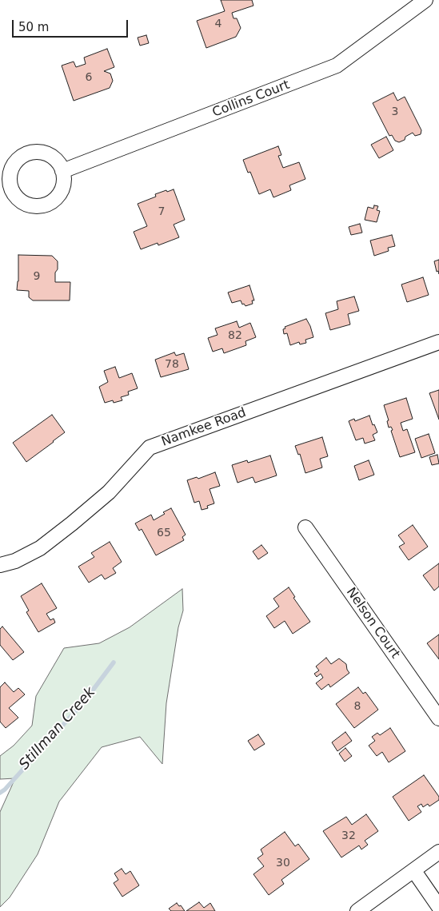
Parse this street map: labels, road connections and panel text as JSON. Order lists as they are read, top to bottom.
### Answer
{
  "streets": {
    "street": ["Collins Court", "Namkee Road", "Nelson Court"]
  },
  "water": ["Stillman Creek"],
  "house_numbers": [
    "4",
    "6",
    "3",
    "7",
    "9",
    "82",
    "78",
    "65",
    "8",
    "32",
    "30"
  ],
  "scale_bar": "50 m"
}
